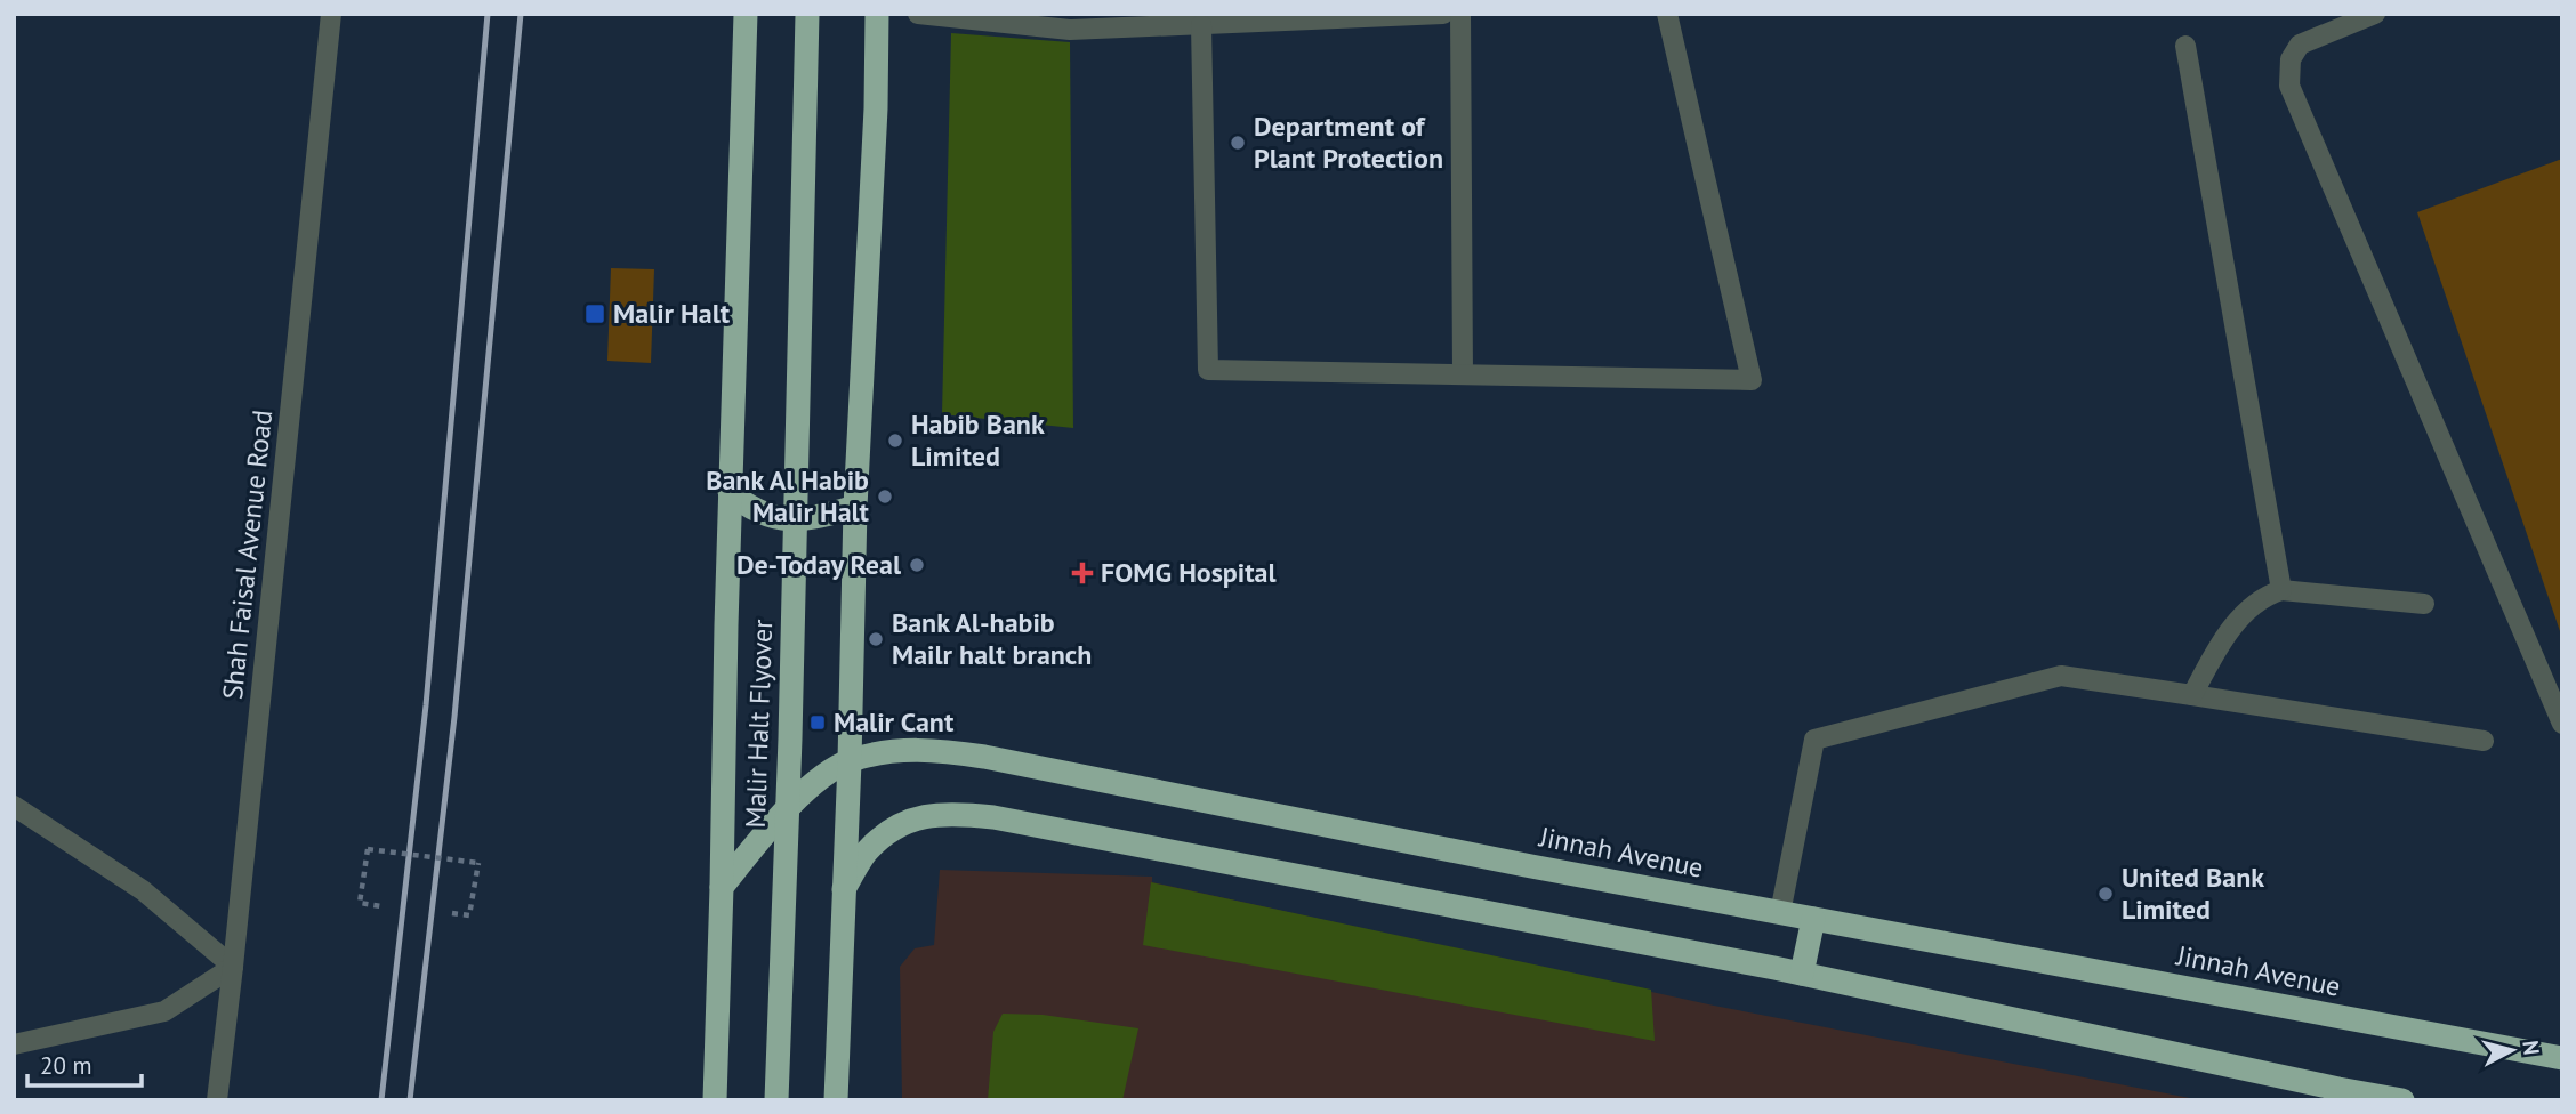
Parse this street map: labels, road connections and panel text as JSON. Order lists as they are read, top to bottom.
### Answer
{
  "streets": {
    "highway": ["Malir Halt Flyover", "Jinnah Avenue"],
    "street": ["Shah Faisal Avenue Road"]
  },
  "crossings": [
    ["Malir Halt Flyover", "Jinnah Avenue"]
  ],
  "places": {
    "other": [
      "Department of Plant Protection",
      "Habib Bank Limited",
      "Bank Al Habib Malir Halt",
      "De-Today Real",
      "Bank Al-habib Mailr halt branch",
      "United Bank Limited"
    ],
    "transit": ["Malir Halt", "Malir Cant"],
    "health": ["FOMG Hospital"]
  },
  "scale_bar": "20 m",
  "north": "right"
}
